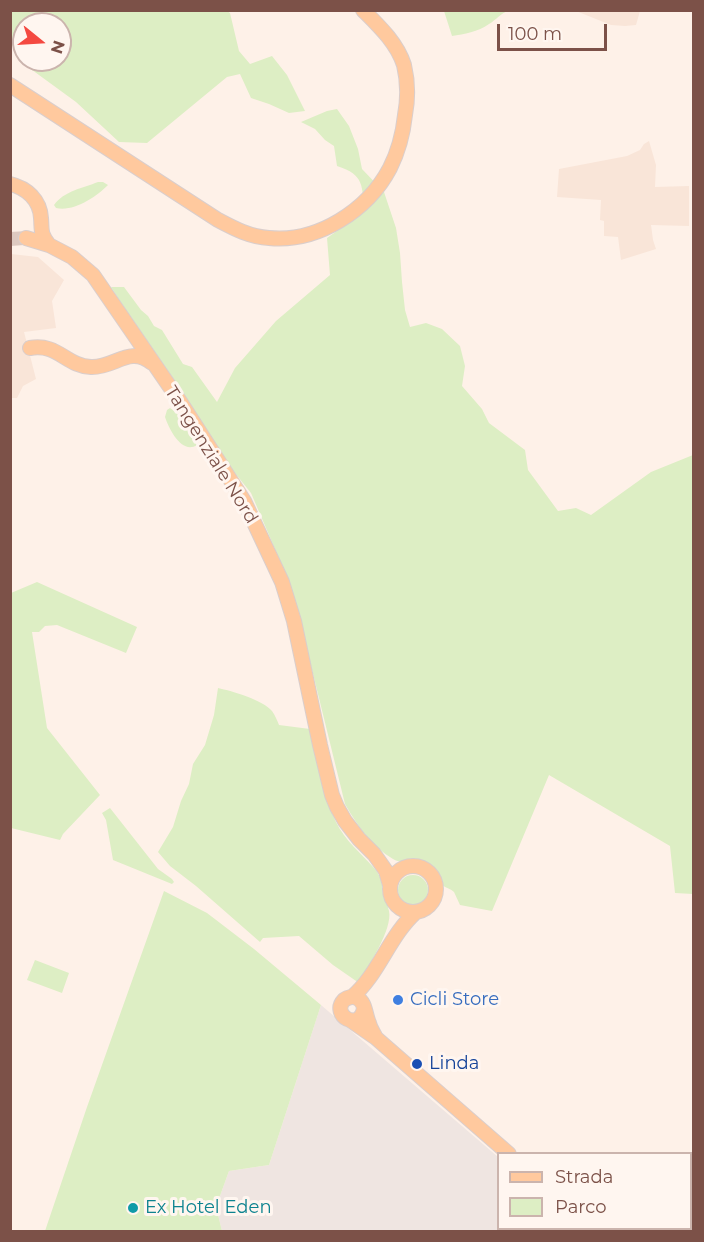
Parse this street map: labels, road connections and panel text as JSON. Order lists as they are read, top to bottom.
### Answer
{
  "streets": {
    "main road": ["Tangenziale Nord"]
  },
  "places": ["Cicli Store", "Linda", "Ex Hotel Eden"],
  "legend": ["Strada", "Parco"],
  "scale_bar": "100 m",
  "north": "right"
}
